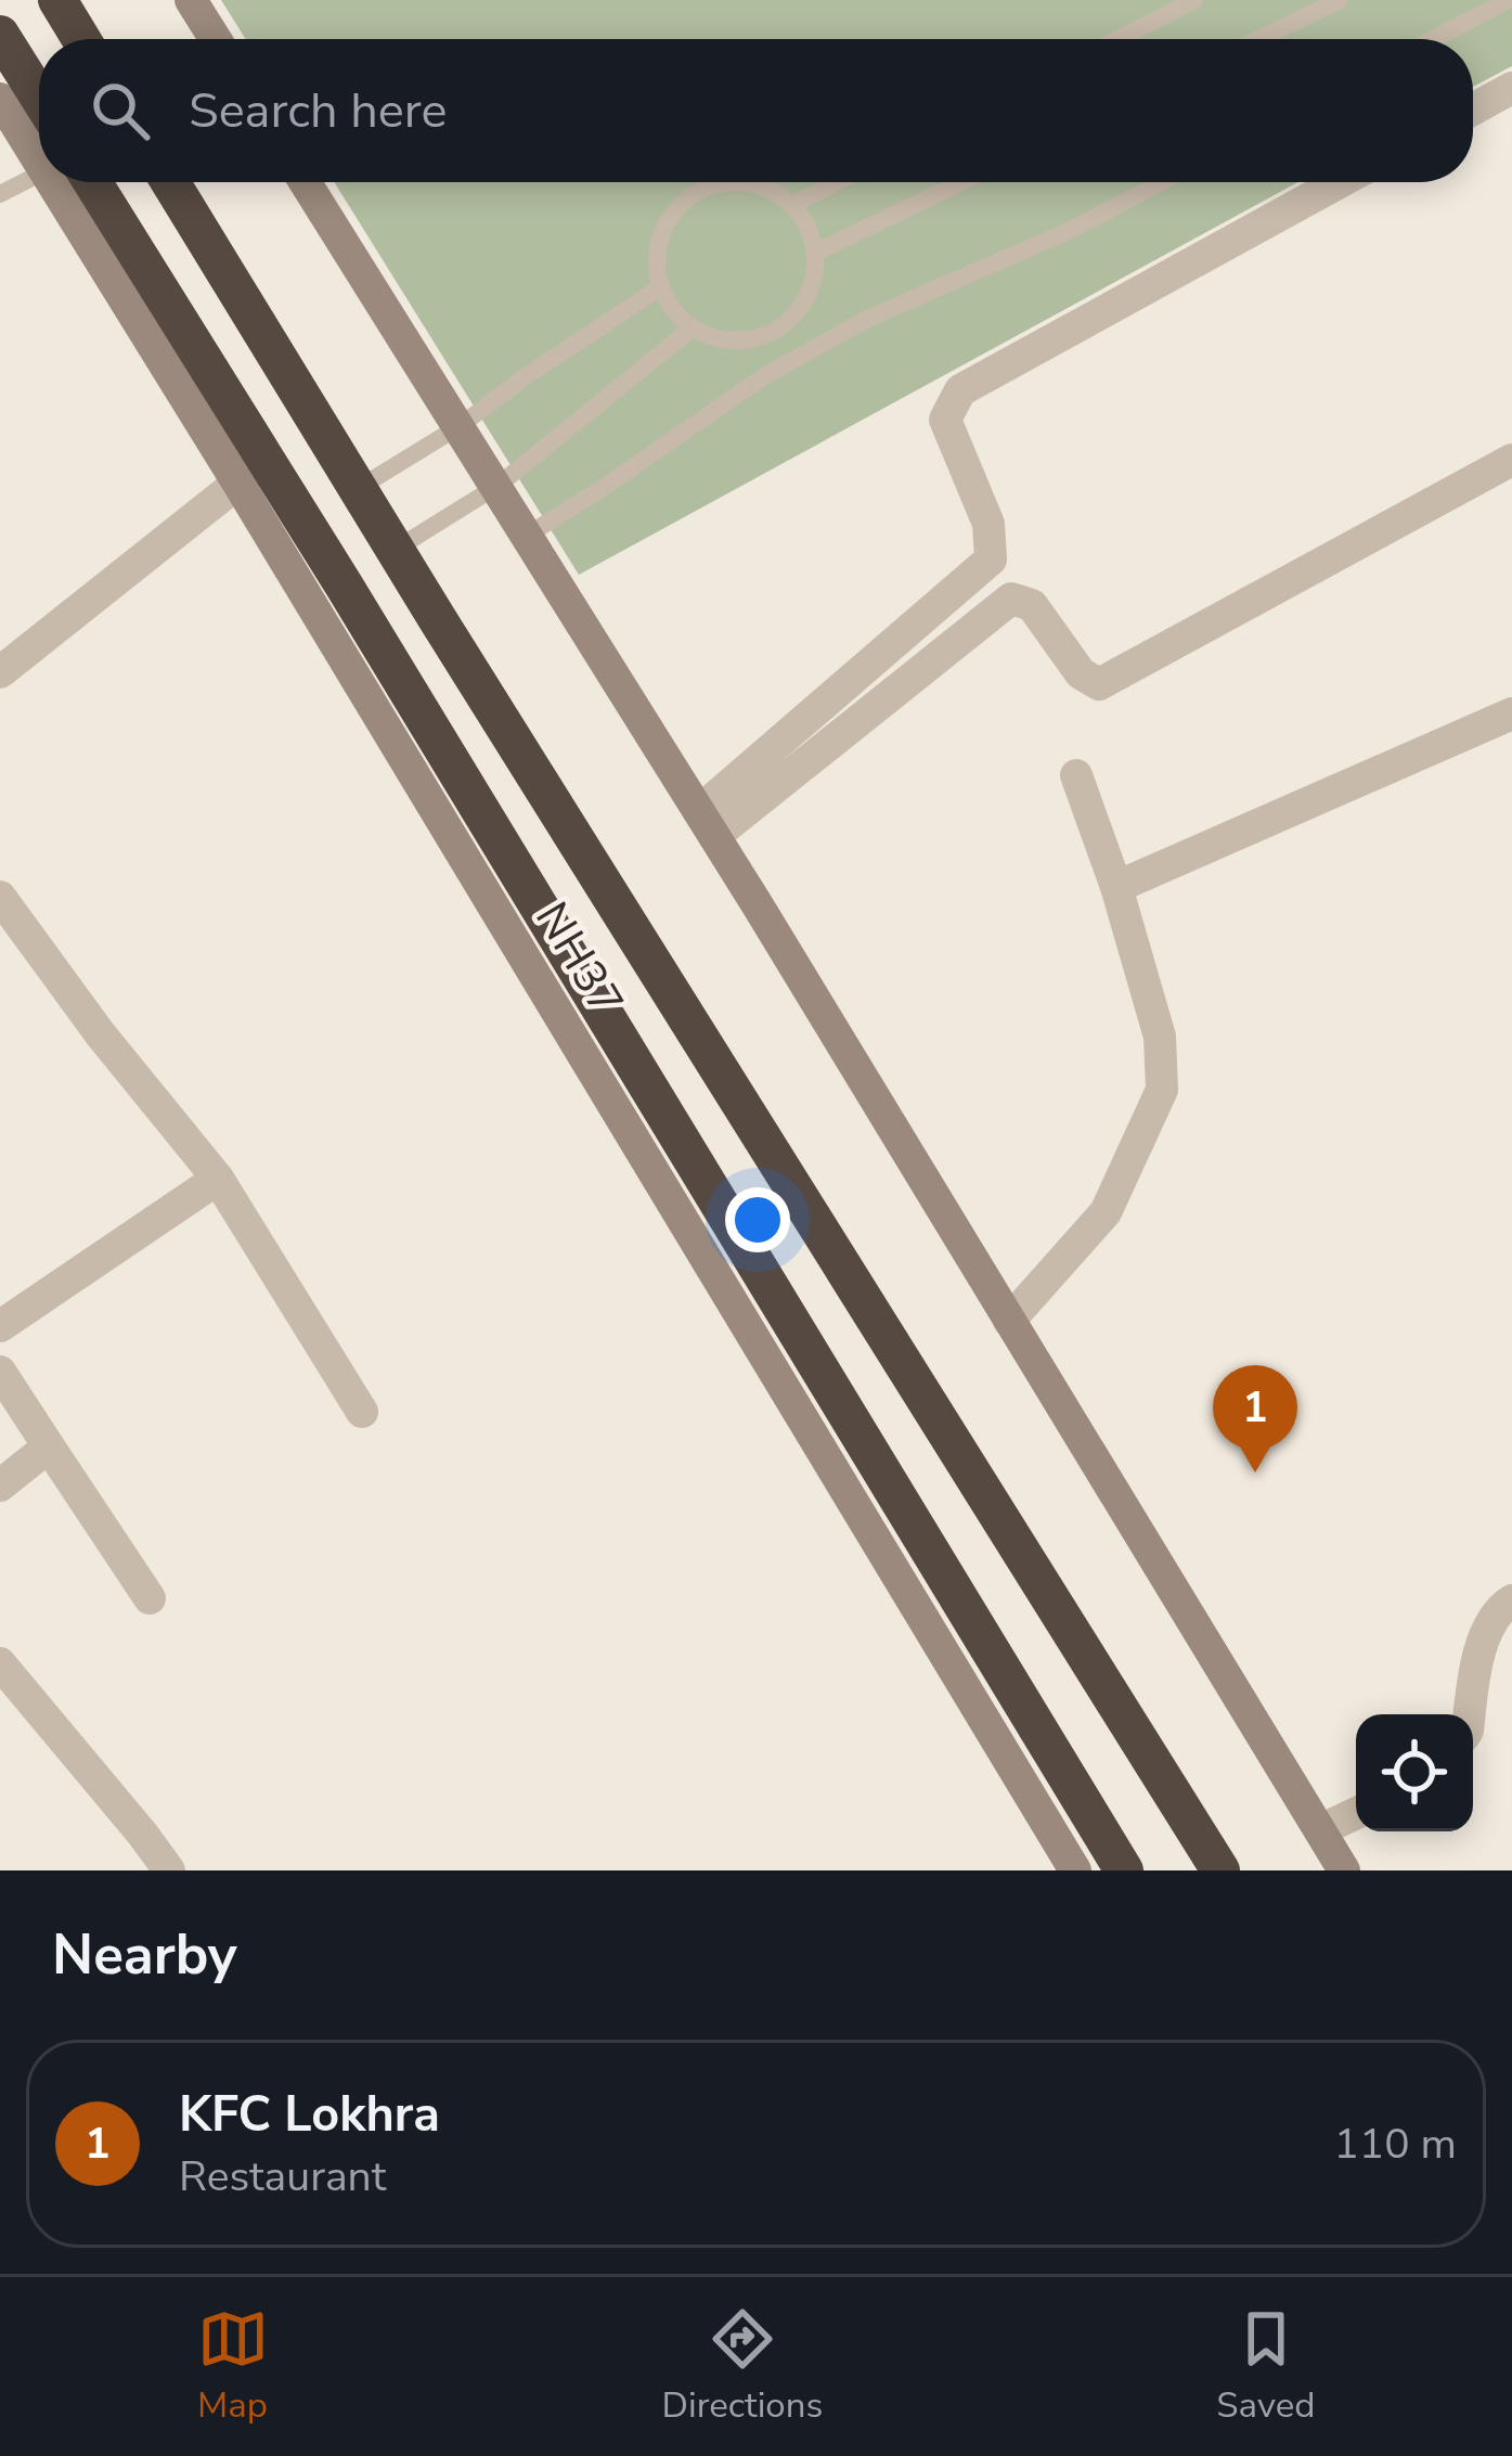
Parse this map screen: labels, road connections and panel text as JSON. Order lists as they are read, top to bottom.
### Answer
{
  "streets": {
    "street": ["NH37"]
  },
  "page": {
    "search": "Search here",
    "pins": "1",
    "heading": "Nearby",
    "list": [
      {
        "mark": "1",
        "name": "KFC Lokhra",
        "note": "Restaurant",
        "value": "110 m"
      }
    ],
    "nav": ["Map", "Directions", "Saved"]
  }
}
